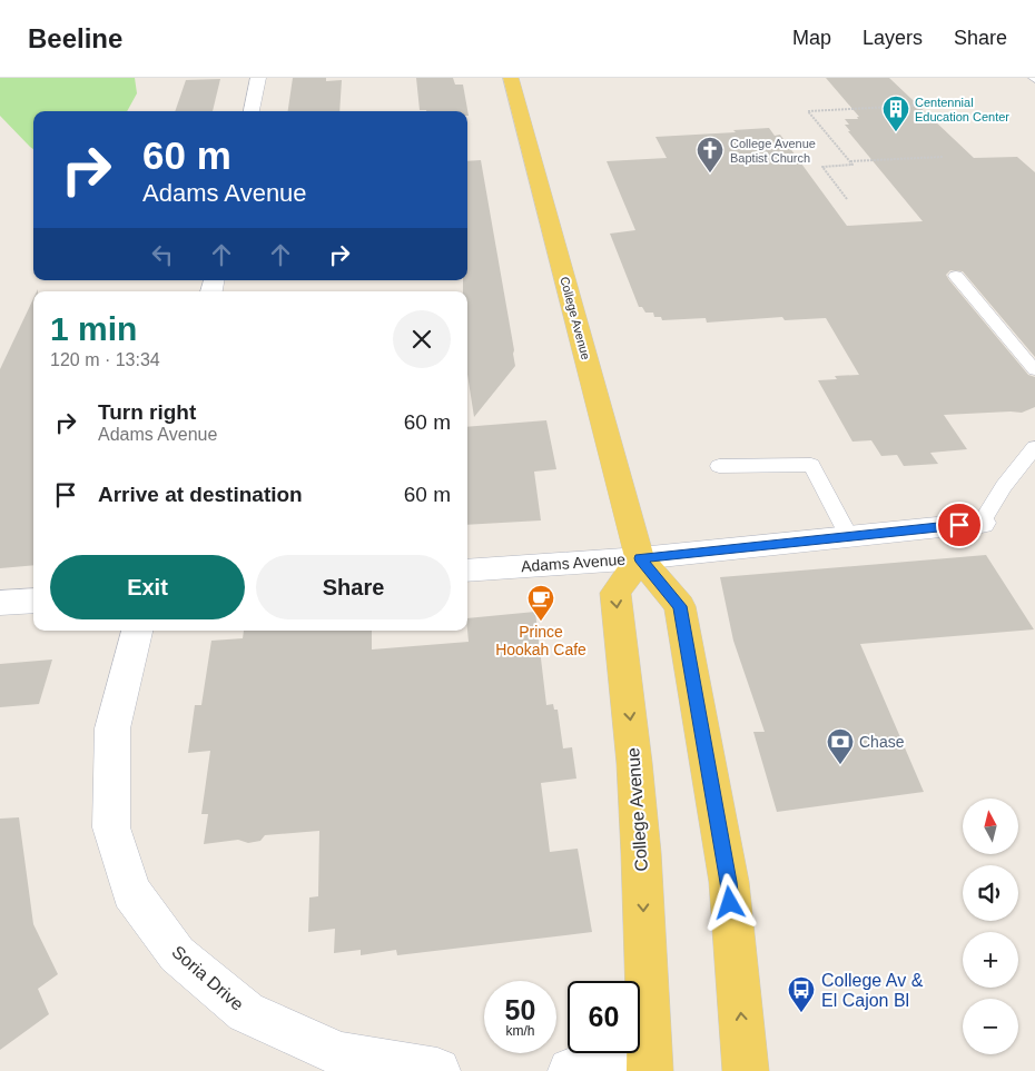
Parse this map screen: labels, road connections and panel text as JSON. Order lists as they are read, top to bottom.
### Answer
{
  "streets": {
    "main road": ["College Avenue"],
    "street": ["Adams Avenue", "Soria Drive"]
  },
  "crossings": [
    ["College Avenue", "Adams Avenue"]
  ],
  "places": {
    "building": ["Centennial Education Center"],
    "church": ["College Avenue Baptist Church"],
    "cafe": ["Prince Hookah Cafe"],
    "bank": ["Chase"],
    "bus stop": ["College Av & El Cajon Bl"]
  },
  "north": "top",
  "page": {
    "header": "Beeline",
    "nav": ["Map", "Layers", "Share"],
    "turn": ["60 m", "Adams Avenue"],
    "heading": ["1 min", "120 m · 13:34"],
    "list": [
      {
        "name": "Turn right",
        "note": "Adams Avenue",
        "value": "60 m"
      },
      {
        "name": "Arrive at destination",
        "value": "60 m"
      }
    ],
    "buttons": ["Exit", "Share"],
    "map_buttons": ["+", "−"],
    "speed": "50 km/h",
    "limit": "60"
  }
}
